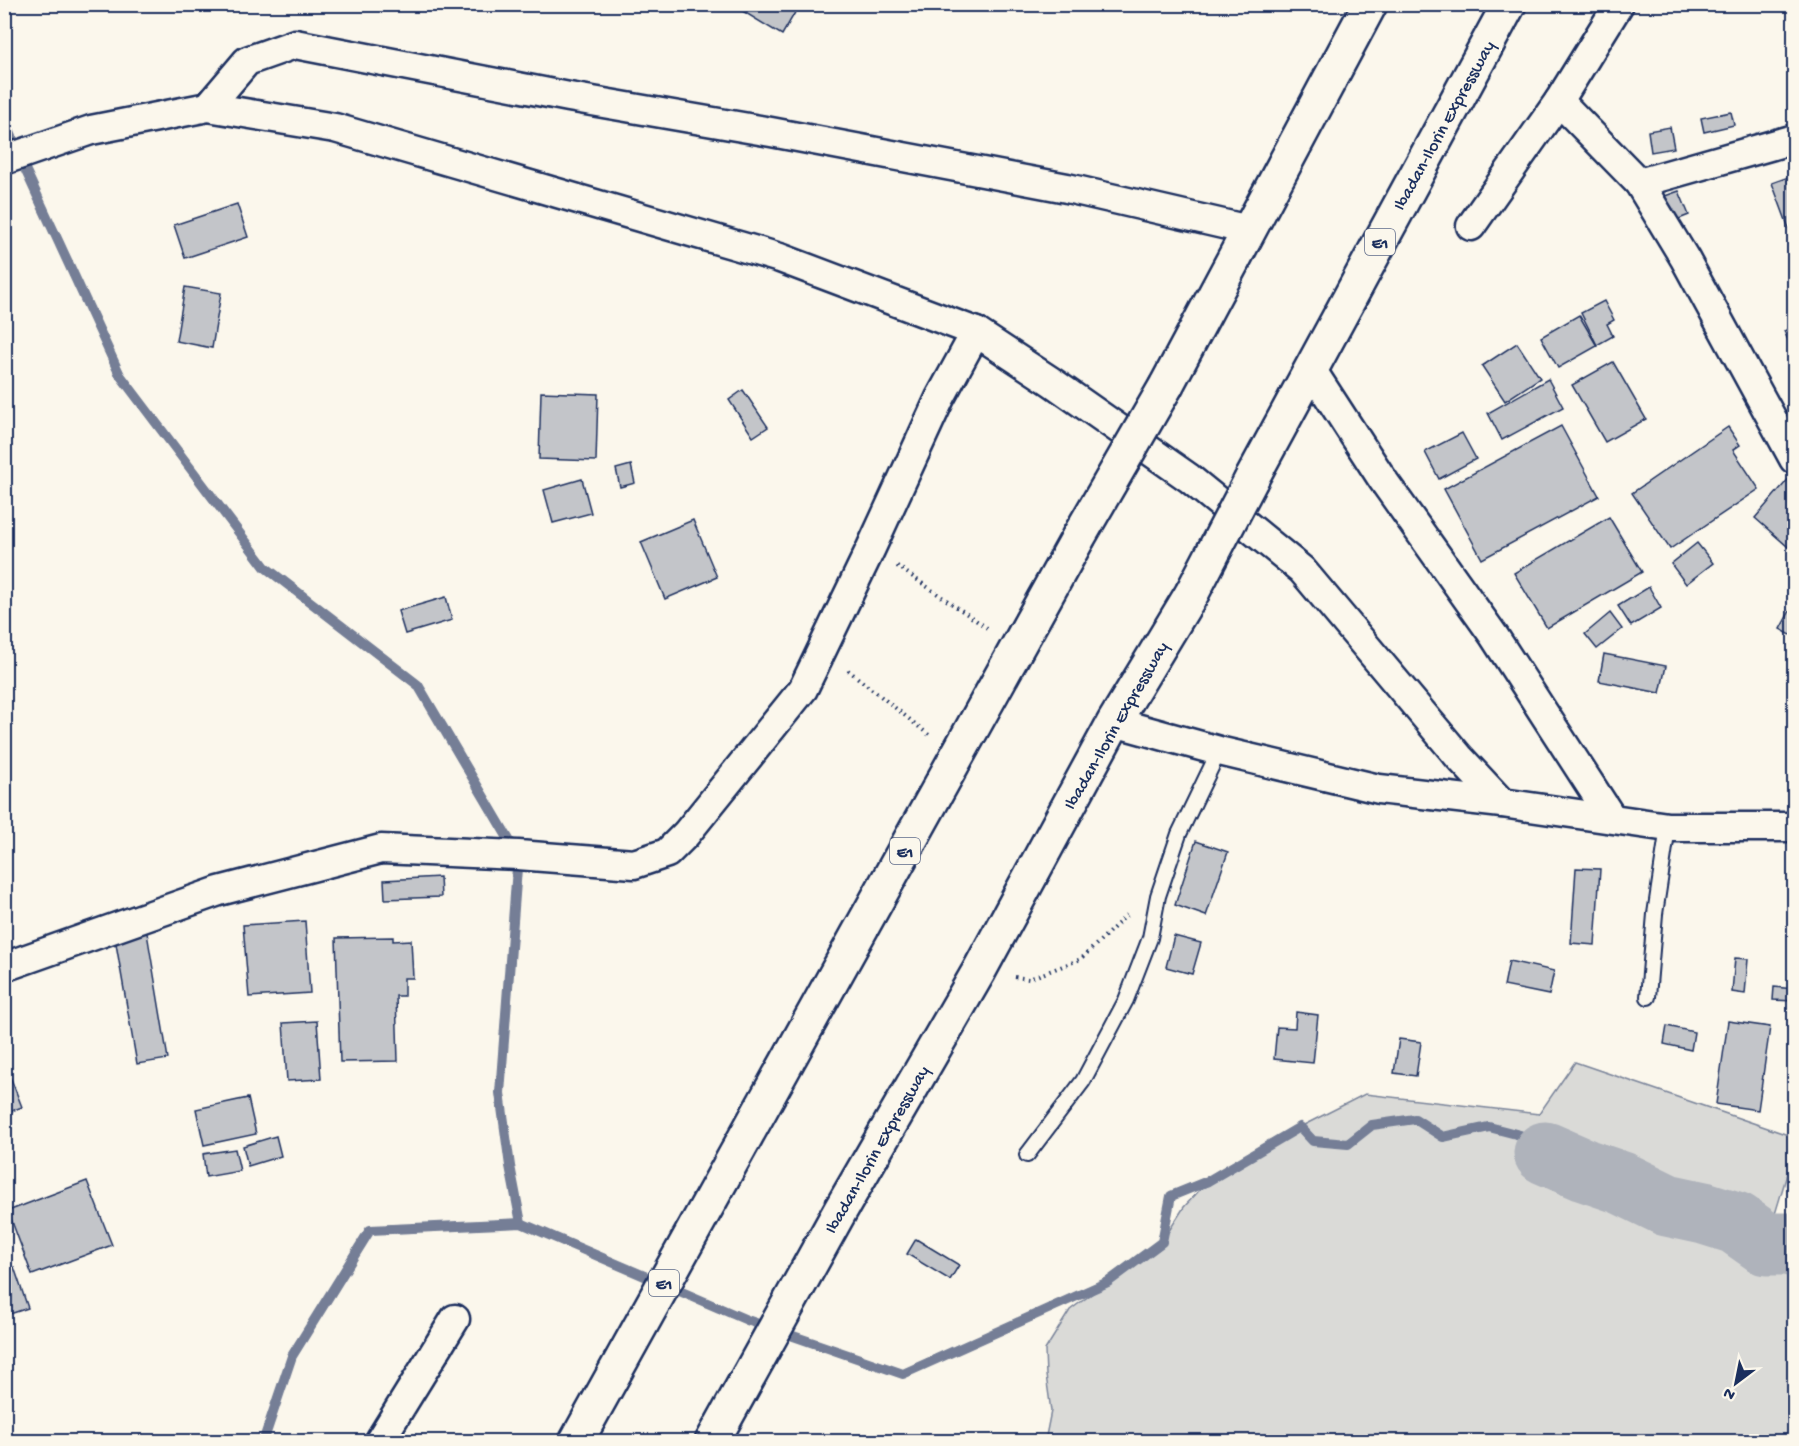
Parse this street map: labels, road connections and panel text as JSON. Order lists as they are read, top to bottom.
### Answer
{
  "streets": {
    "highway": ["Ibadan-Ilorin Expressway", "E1"]
  },
  "north": "bottom left"
}
